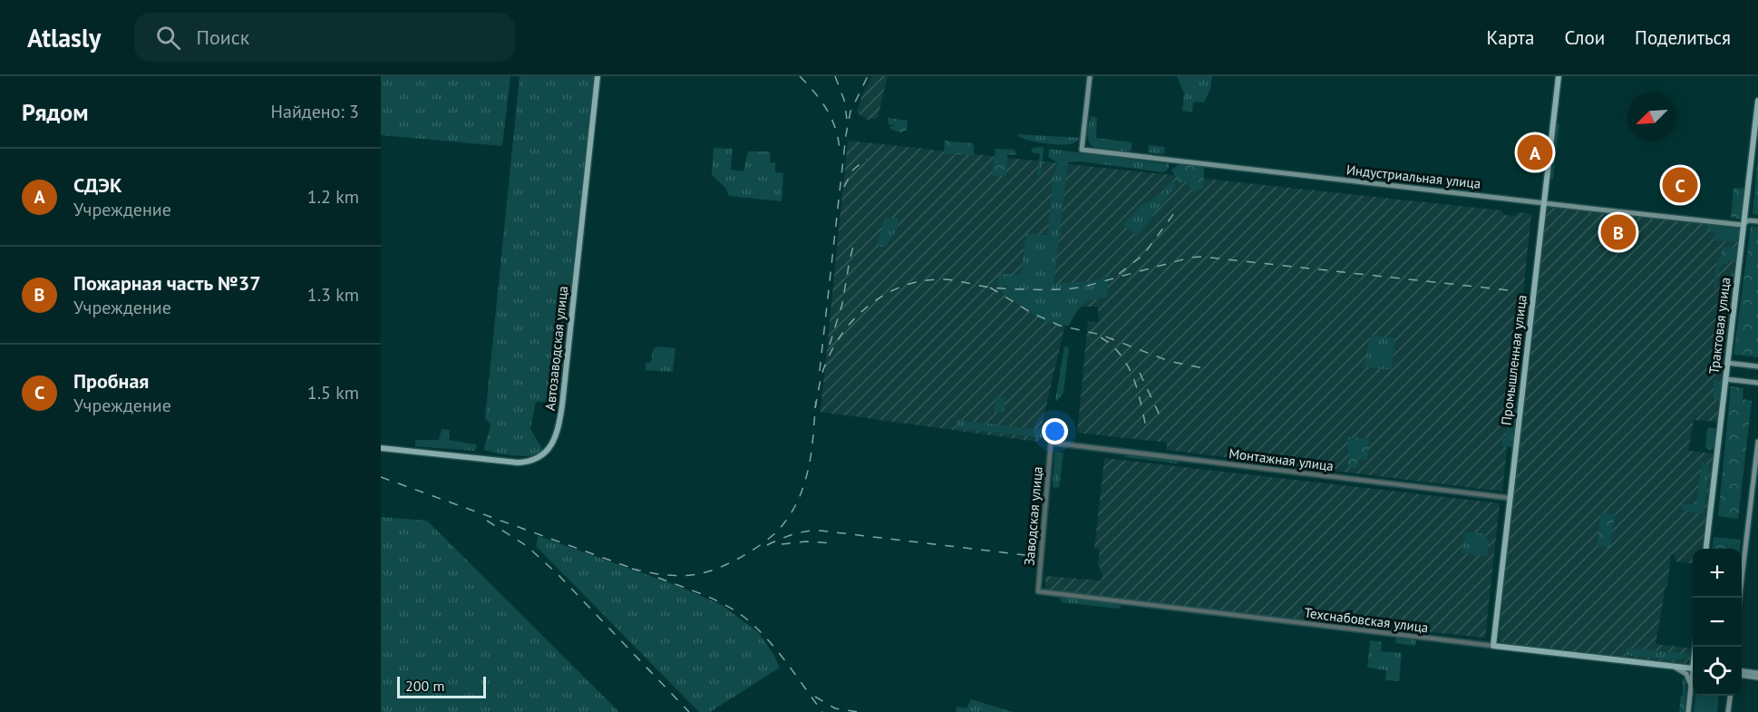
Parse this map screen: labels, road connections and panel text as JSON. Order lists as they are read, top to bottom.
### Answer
{
  "streets": {
    "main road": [
      "Индустриальная улица",
      "Трактовая улица",
      "Автозаводская улица",
      "Промышленная улица",
      "Техснабовская улица"
    ],
    "street": ["Монтажная улица", "Заводская улица"]
  },
  "crossings": [
    ["Индустриальная улица", "Трактовая улица"],
    ["Индустриальная улица", "Промышленная улица"],
    ["Промышленная улица", "Монтажная улица"],
    ["Промышленная улица", "Техснабовская улица"],
    ["Монтажная улица", "Заводская улица"],
    ["Заводская улица", "Техснабовская улица"]
  ],
  "scale_bar": "200 m",
  "north": "bottom left",
  "page": {
    "header": "Atlasly",
    "search": "Поиск",
    "nav": ["Карта", "Слои", "Поделиться"],
    "heading": ["Рядом", "Найдено: 3"],
    "pins": ["A", "C", "B"],
    "list": [
      {
        "mark": "A",
        "name": "СДЭК",
        "note": "Учреждение",
        "value": "1.2 km"
      },
      {
        "mark": "B",
        "name": "Пожарная часть №37",
        "note": "Учреждение",
        "value": "1.3 km"
      },
      {
        "mark": "C",
        "name": "Пробная",
        "note": "Учреждение",
        "value": "1.5 km"
      }
    ],
    "map_buttons": ["+", "−"],
    "scale": "200 m"
  }
}
